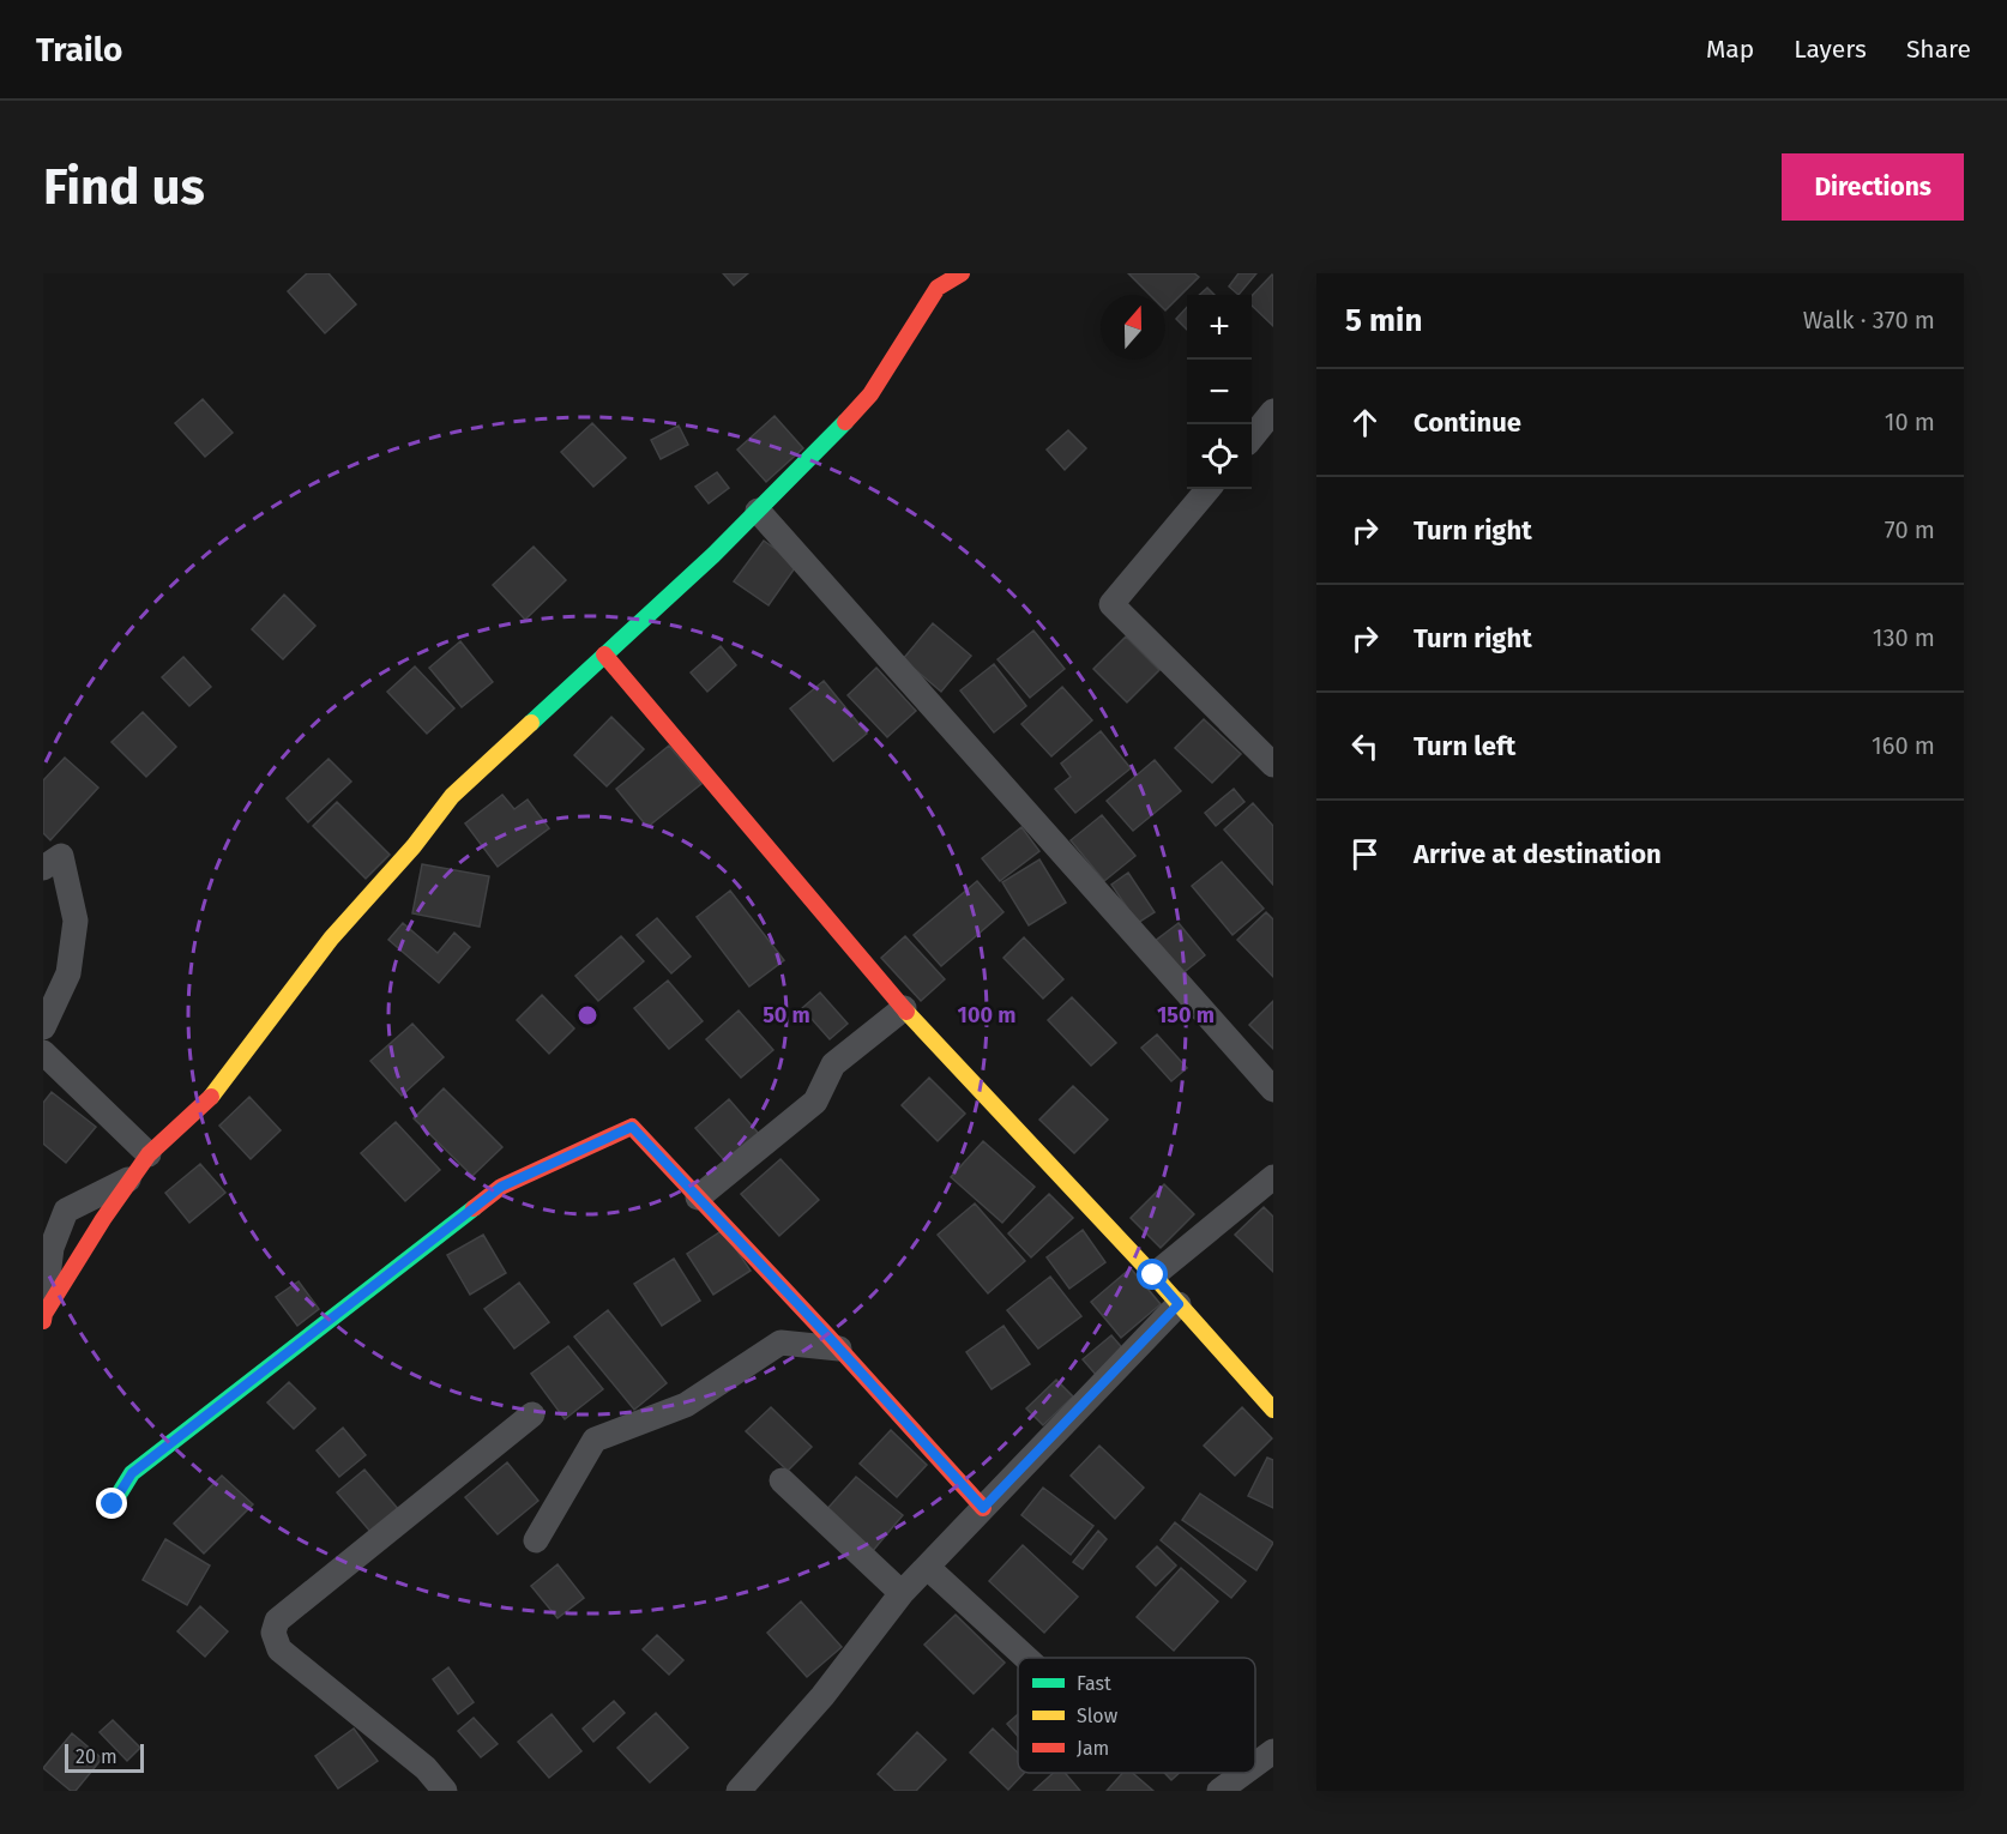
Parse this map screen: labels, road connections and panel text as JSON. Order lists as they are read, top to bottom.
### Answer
{
  "legend": ["Fast", "Slow", "Jam"],
  "scale_bar": "20 m",
  "north": "top",
  "page": {
    "header": "Trailo",
    "nav": ["Map", "Layers", "Share"],
    "buttons": "Directions",
    "title": "Find us",
    "heading": ["5 min", "Walk · 370 m"],
    "map_buttons": ["+", "−"],
    "list": [
      ["Continue", "10 m"],
      ["Turn right", "70 m"],
      ["Turn right", "130 m"],
      ["Turn left", "160 m"],
      "Arrive at destination"
    ],
    "scale": "20 m"
  },
  "rings": ["50 m", "100 m", "150 m"]
}
